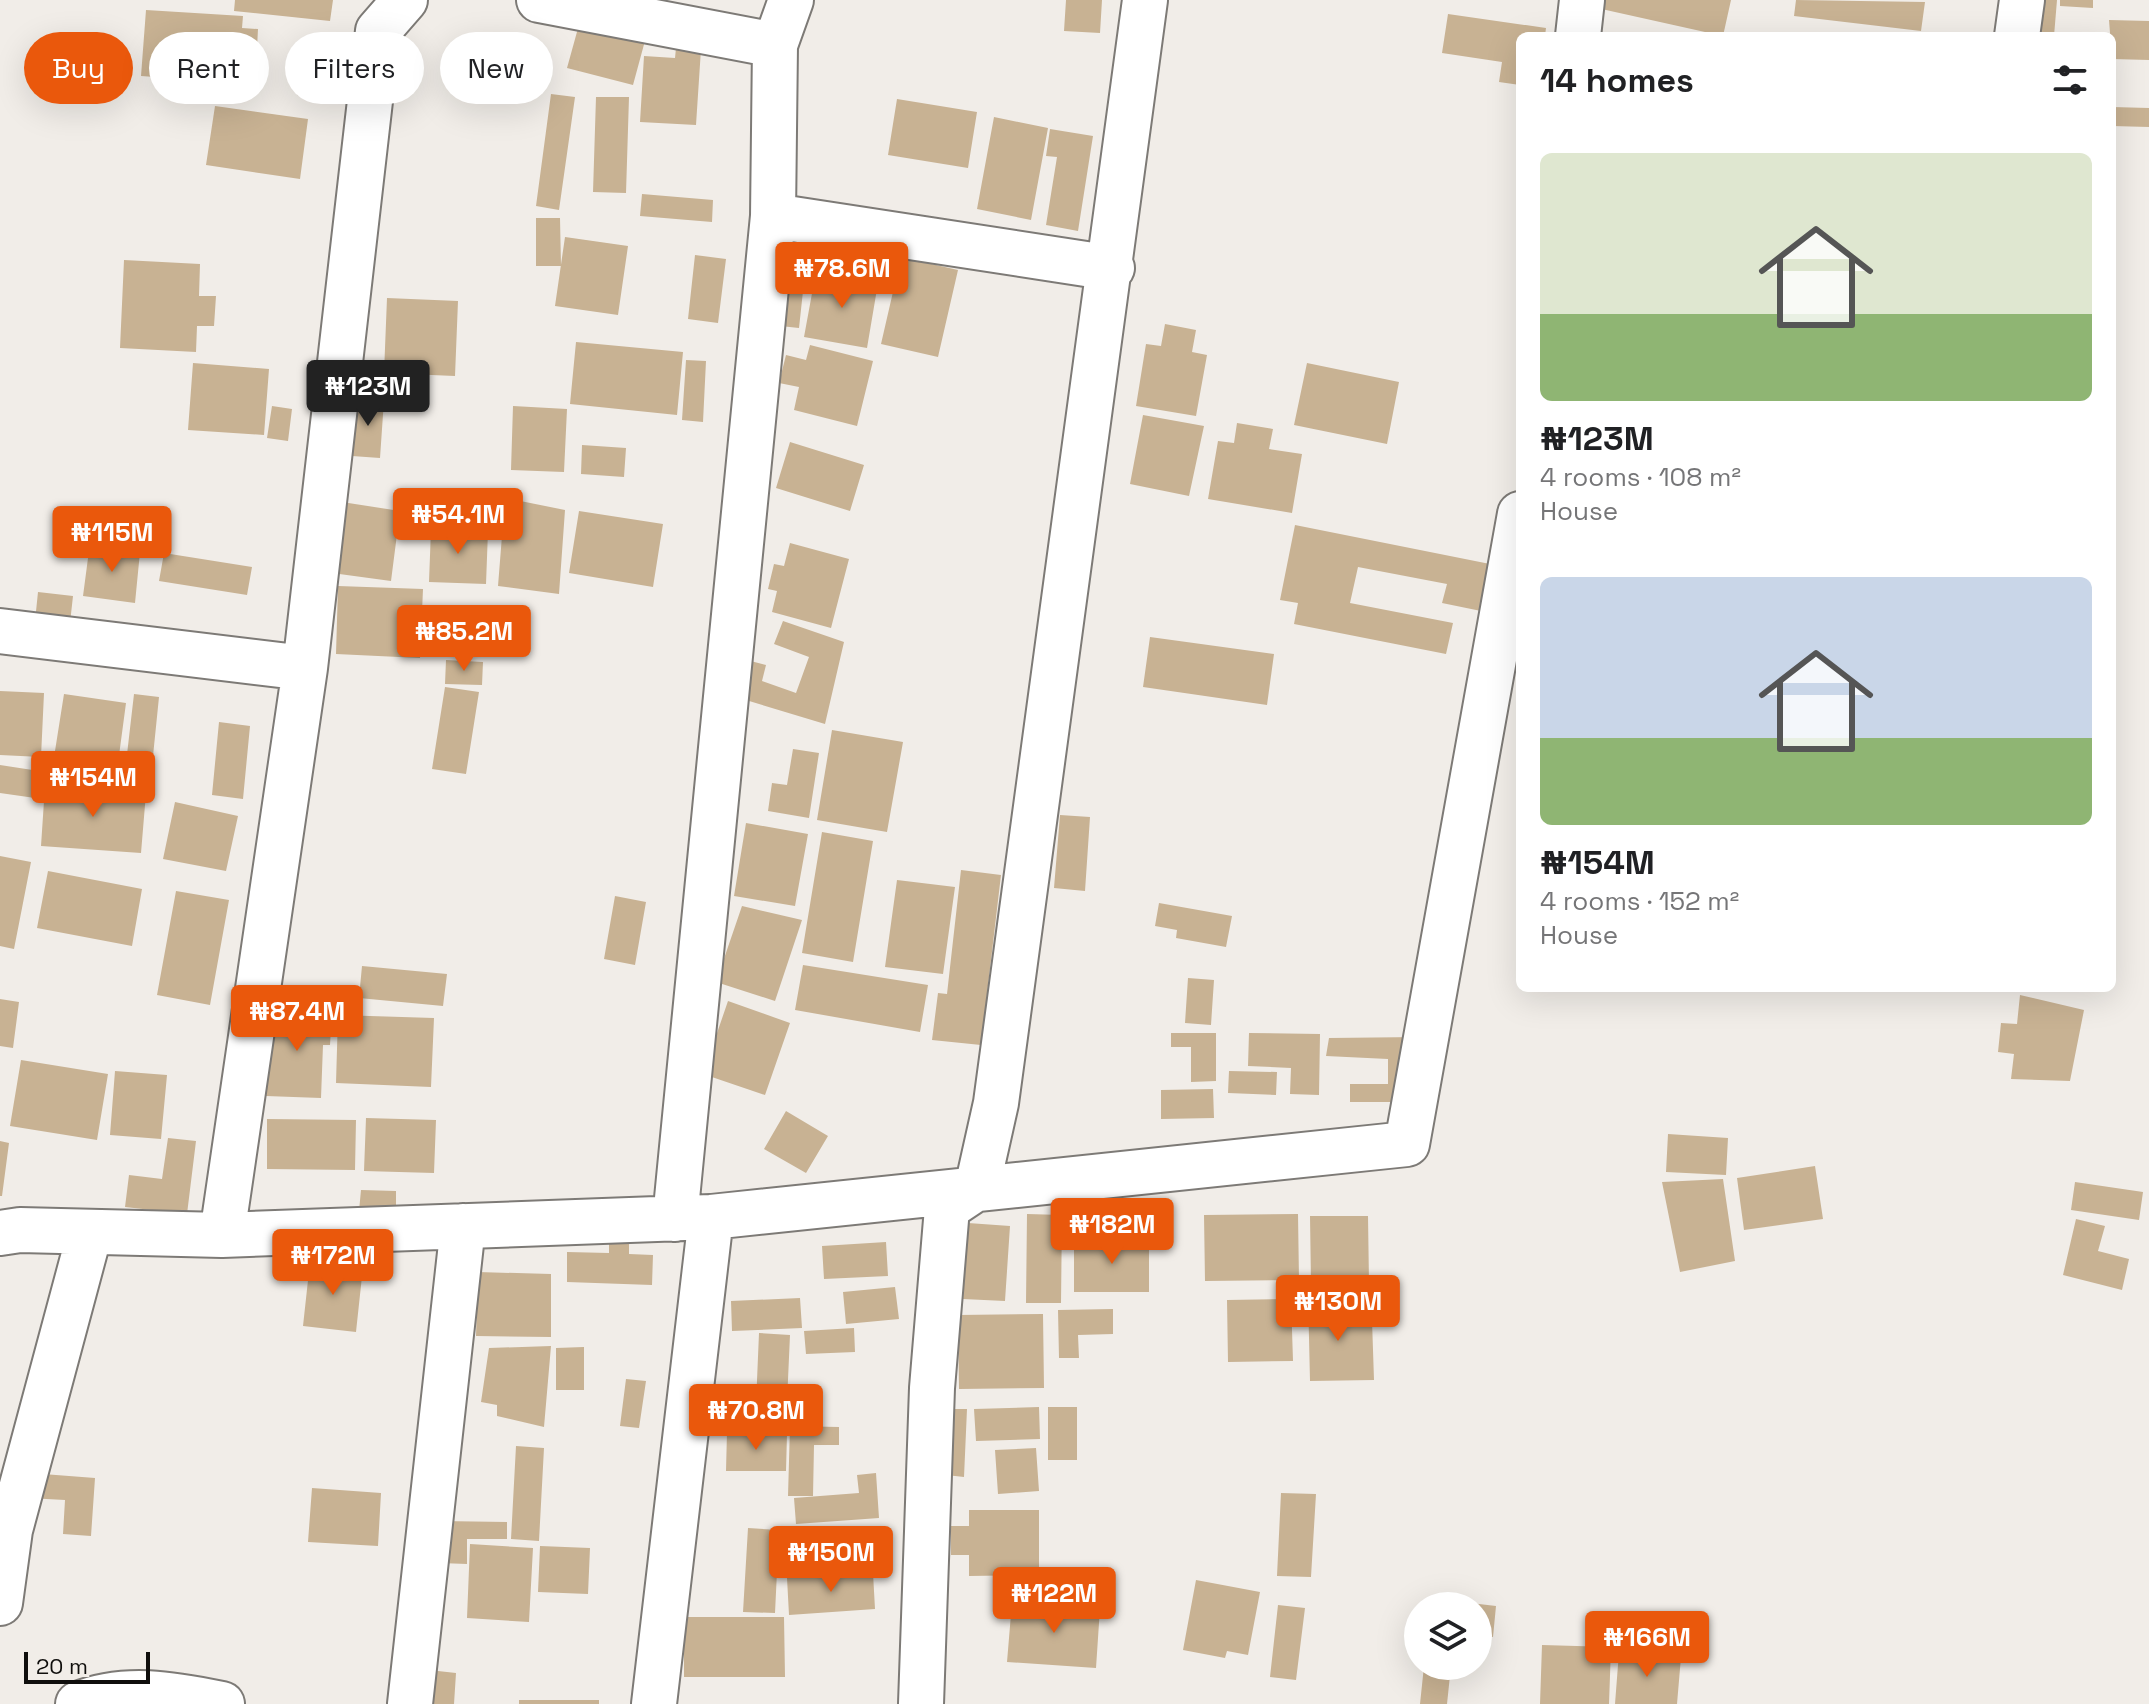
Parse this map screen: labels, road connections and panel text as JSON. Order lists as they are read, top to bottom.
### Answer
{
  "scale_bar": "20 m",
  "page": {
    "chip": [
      "Buy",
      "Rent",
      "Filters",
      "New"
    ],
    "heading": "14 homes",
    "list": [
      {
        "name": "₦123M",
        "note": "4 rooms · 108 m² · House"
      },
      {
        "name": "₦154M",
        "note": "4 rooms · 152 m² · House"
      }
    ],
    "price": [
      "₦78.6M",
      "₦123M",
      "₦54.1M",
      "₦115M",
      "₦85.2M",
      "₦154M",
      "₦87.4M",
      "₦182M",
      "₦172M",
      "₦130M",
      "₦70.8M",
      "₦150M",
      "₦122M",
      "₦166M"
    ],
    "scale": "20 m"
  }
}
